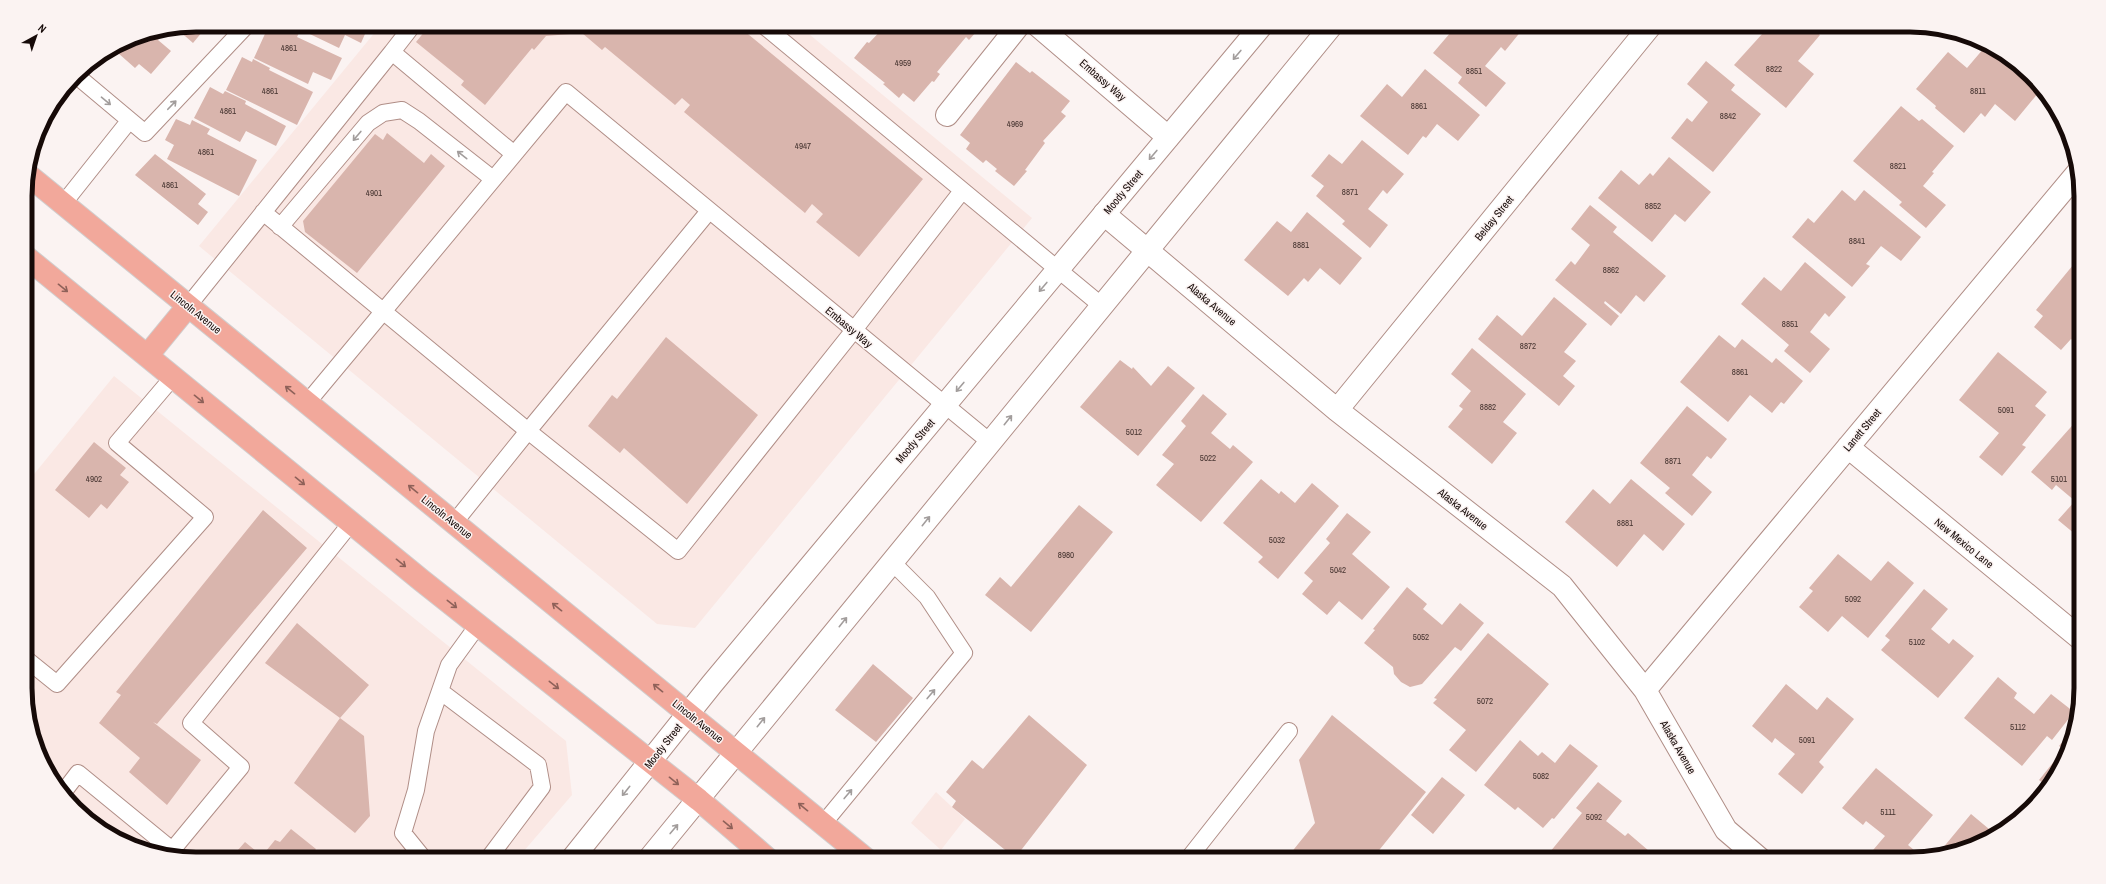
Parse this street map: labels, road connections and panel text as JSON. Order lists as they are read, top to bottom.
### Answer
{
  "streets": {
    "main road": ["Lincoln Avenue"],
    "street": [
      "Embassy Way",
      "Moody Street",
      "Belday Street",
      "Alaska Avenue",
      "Lanett Street",
      "New Mexico Lane"
    ]
  },
  "crossings": [
    ["Embassy Way", "Moody Street"],
    ["Moody Street", "Alaska Avenue"],
    ["Moody Street", "Lincoln Avenue"],
    ["Belday Street", "Alaska Avenue"],
    ["Alaska Avenue", "Lanett Street"],
    ["Lanett Street", "New Mexico Lane"]
  ],
  "house_numbers": [
    "4861",
    "4959",
    "8822",
    "8851",
    "4861",
    "8811",
    "8861",
    "4861",
    "8842",
    "4969",
    "4947",
    "4861",
    "8821",
    "4861",
    "8871",
    "4901",
    "8852",
    "8841",
    "8881",
    "8862",
    "8851",
    "8872",
    "8861",
    "8882",
    "5091",
    "5012",
    "5022",
    "8871",
    "4902",
    "5101",
    "8881",
    "5032",
    "8980",
    "5042",
    "5092",
    "5052",
    "5102",
    "5072",
    "5112",
    "5091",
    "5082",
    "5111",
    "5092"
  ],
  "north": "top right"
}
